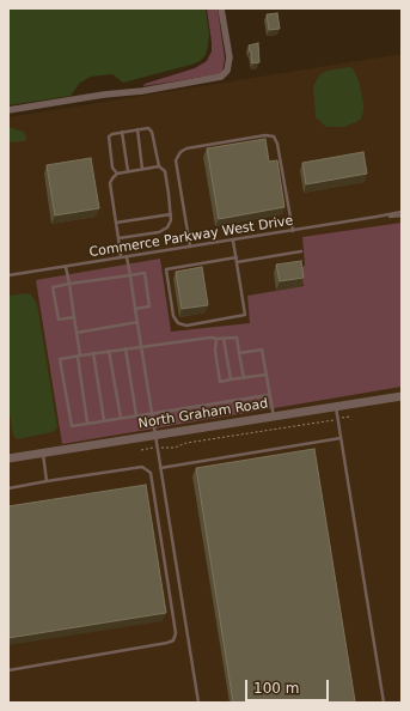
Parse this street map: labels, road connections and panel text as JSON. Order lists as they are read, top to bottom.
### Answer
{
  "streets": {
    "street": ["North Graham Road"],
    "lane": ["Commerce Parkway West Drive"]
  },
  "scale_bar": "100 m"
}
